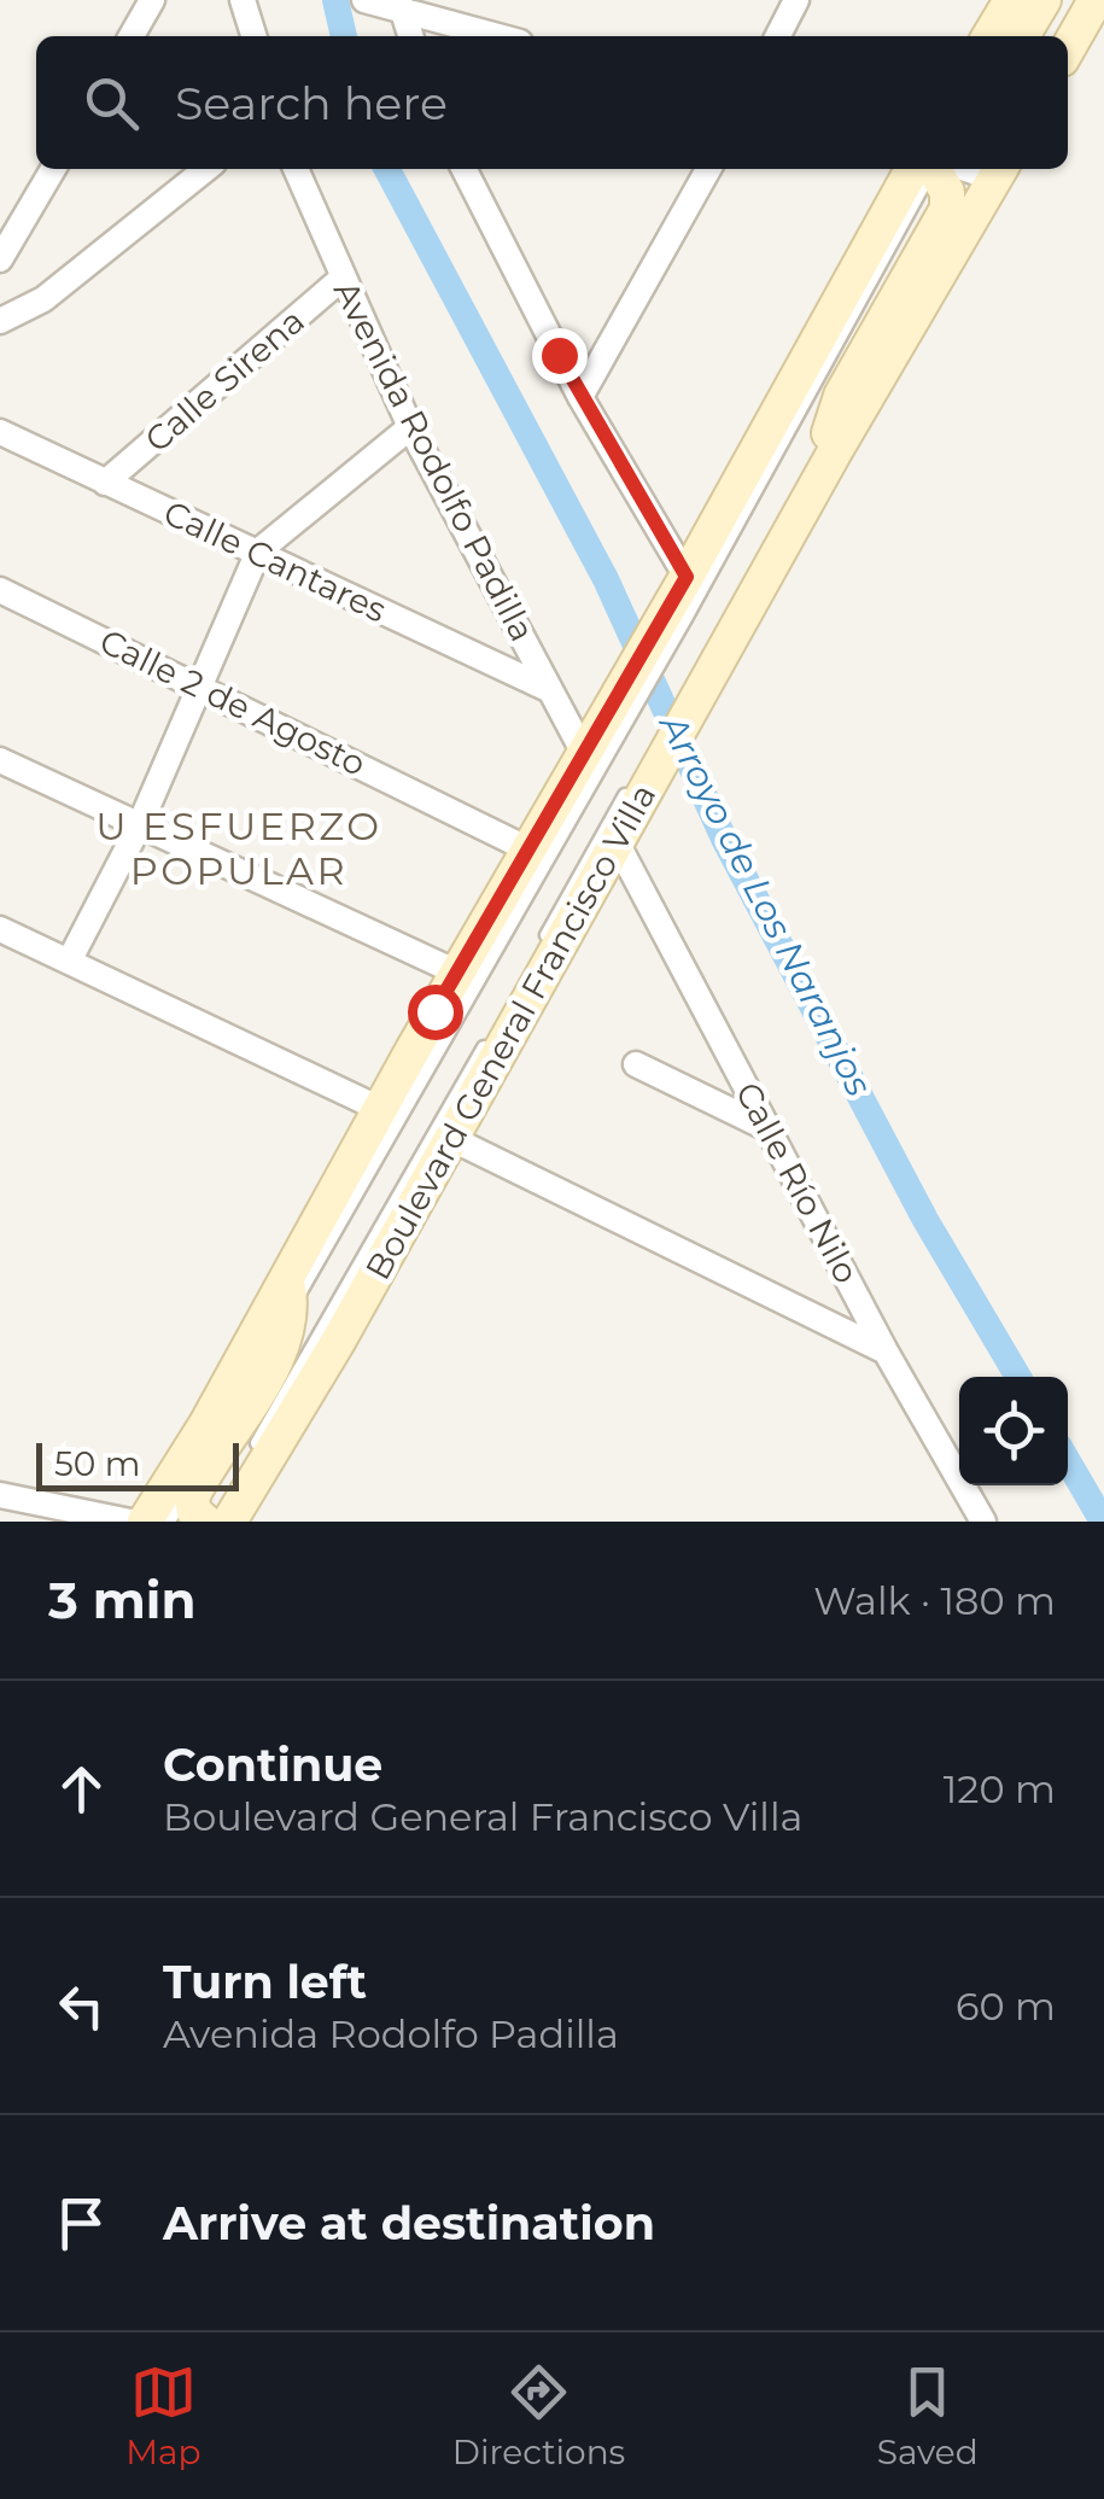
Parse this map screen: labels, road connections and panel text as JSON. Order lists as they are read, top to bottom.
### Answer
{
  "streets": {
    "main road": ["Boulevard General Francisco Villa"],
    "street": [
      "Calle Sirena",
      "Avenida Rodolfo Padilla",
      "Calle Cantares",
      "Calle 2 de Agosto",
      "Calle Río Nilo"
    ]
  },
  "crossings": [
    ["Calle Sirena", "Avenida Rodolfo Padilla"],
    ["Calle Sirena", "Calle Cantares"],
    ["Avenida Rodolfo Padilla", "Calle Cantares"],
    ["Avenida Rodolfo Padilla", "Boulevard General Francisco Villa"],
    ["Calle 2 de Agosto", "Boulevard General Francisco Villa"],
    ["Boulevard General Francisco Villa", "Calle Río Nilo"]
  ],
  "districts": ["U ESFUERZO POPULAR"],
  "water": ["Arroyo de Los Naranjos"],
  "scale_bar": "50 m",
  "page": {
    "search": "Search here",
    "scale": "50 m",
    "heading": ["3 min", "Walk · 180 m"],
    "list": [
      ["Continue", "Boulevard General Francisco Villa", "120 m"],
      ["Turn left", "Avenida Rodolfo Padilla", "60 m"],
      "Arrive at destination"
    ],
    "nav": ["Map", "Directions", "Saved"]
  }
}
